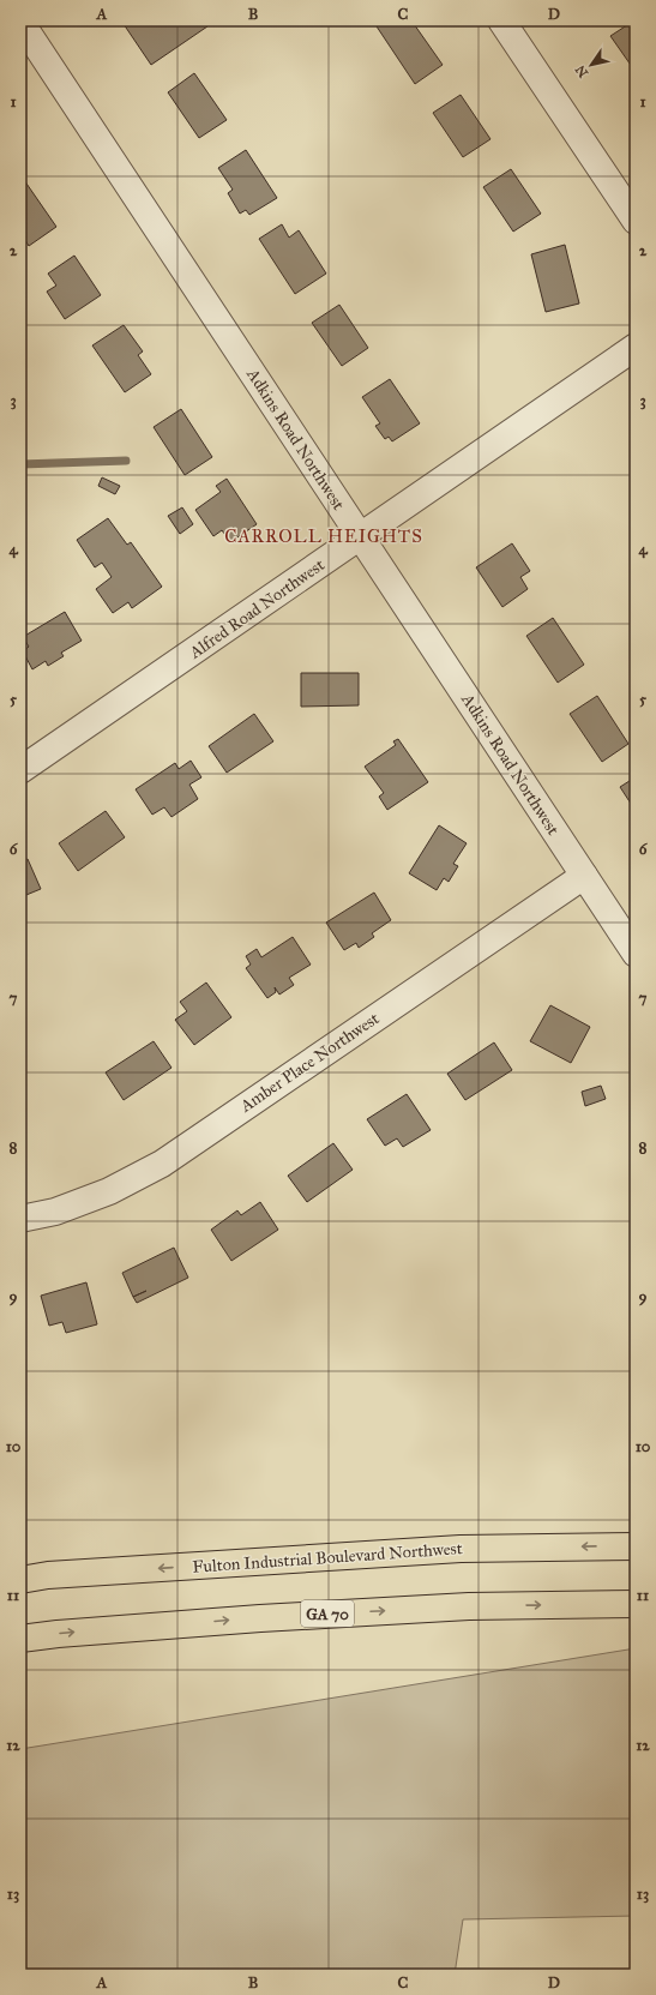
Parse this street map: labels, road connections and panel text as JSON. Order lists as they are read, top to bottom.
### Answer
{
  "streets": {
    "main road": ["Fulton Industrial Boulevard Northwest", "GA 70"],
    "street": ["Adkins Road Northwest", "Alfred Road Northwest", "Amber Place Northwest"]
  },
  "crossings": [
    ["Adkins Road Northwest", "Alfred Road Northwest"],
    ["Adkins Road Northwest", "Amber Place Northwest"]
  ],
  "districts": ["CARROLL HEIGHTS"],
  "north": "bottom left",
  "grid": {
    "columns": [
      "A",
      "B",
      "C",
      "D"
    ],
    "rows": [
      "1",
      "2",
      "3",
      "4",
      "5",
      "6",
      "7",
      "8",
      "9",
      "10",
      "11",
      "12",
      "13"
    ]
  }
}
